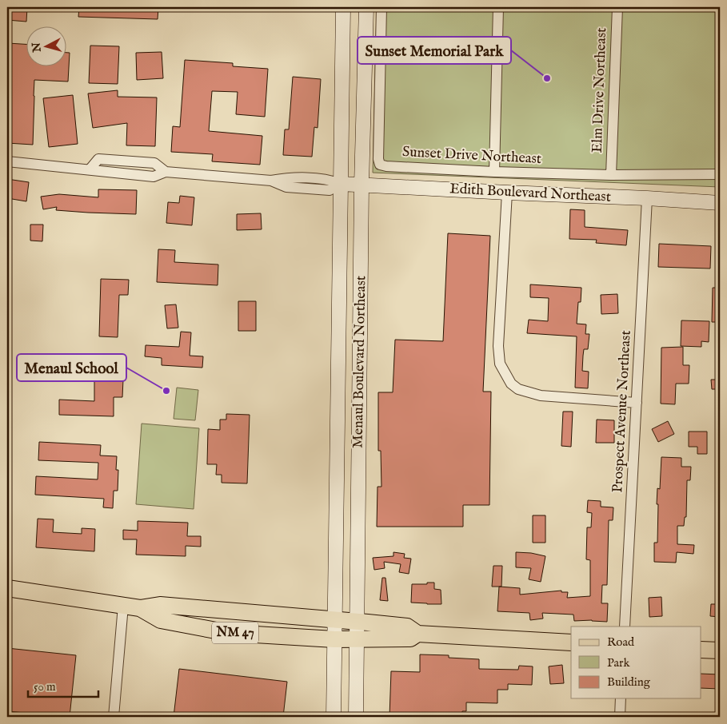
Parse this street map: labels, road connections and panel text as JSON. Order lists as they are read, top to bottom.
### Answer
{
  "streets": {
    "main road": ["Edith Boulevard Northeast", "Menaul Boulevard Northeast", "NM 47"],
    "street": ["Elm Drive Northeast", "Sunset Drive Northeast", "Prospect Avenue Northeast"]
  },
  "crossings": [
    ["Elm Drive Northeast", "Sunset Drive Northeast"],
    ["Edith Boulevard Northeast", "Menaul Boulevard Northeast"],
    ["Edith Boulevard Northeast", "Prospect Avenue Northeast"],
    ["Menaul Boulevard Northeast", "NM 47"]
  ],
  "places": ["Sunset Memorial Park", "Menaul School"],
  "legend": ["Road", "Park", "Building"],
  "scale_bar": "50 m",
  "north": "left"
}
